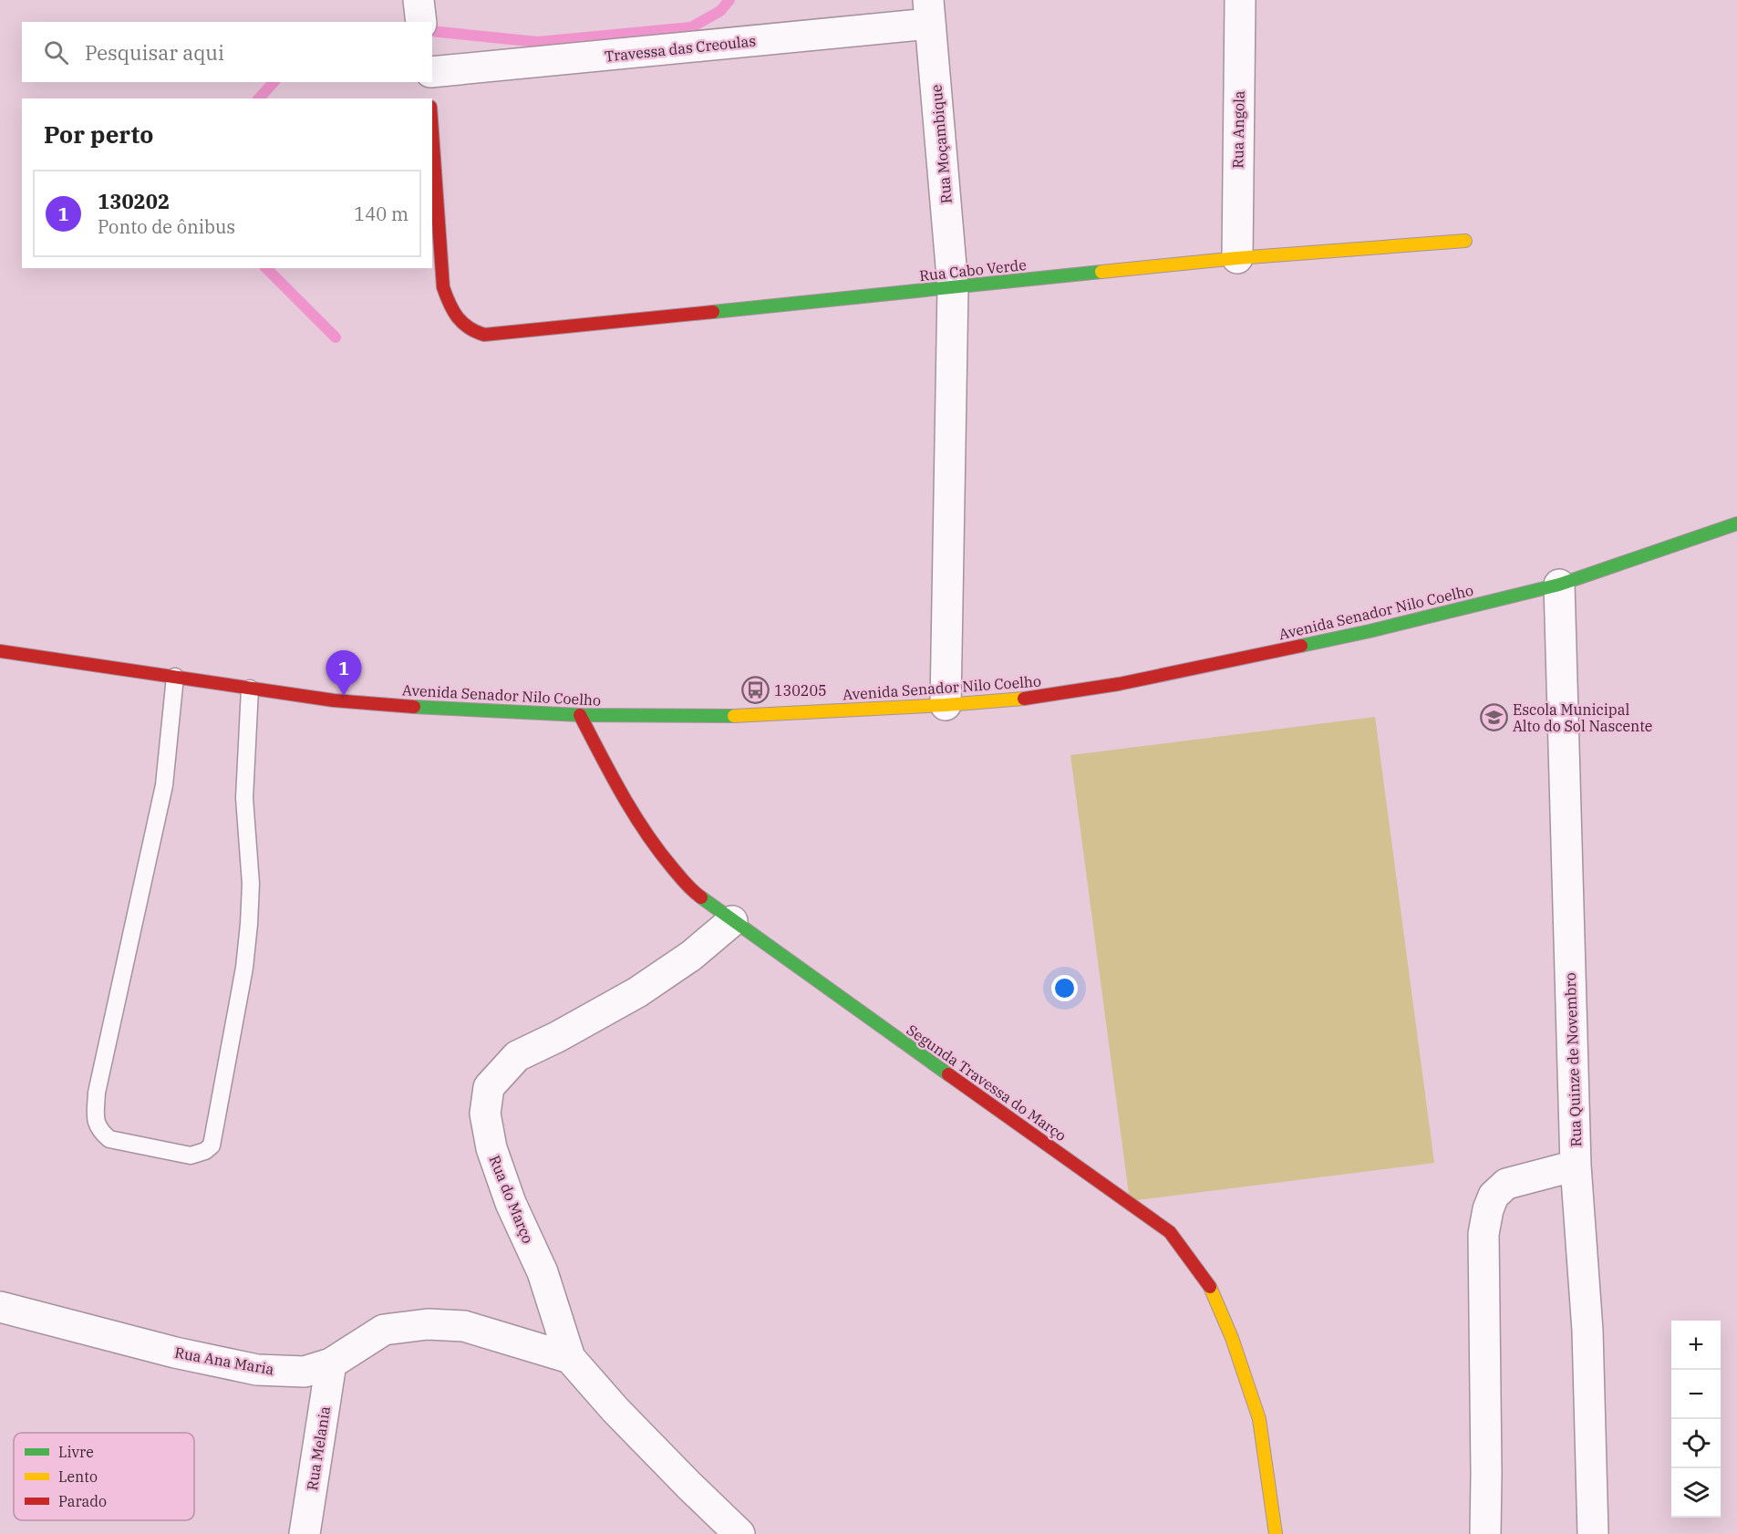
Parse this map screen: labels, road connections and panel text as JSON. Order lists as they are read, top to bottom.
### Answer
{
  "streets": {
    "street": [
      "Travessa das Creoulas",
      "Rua Angola",
      "Rua Moçambique",
      "Rua Cabo Verde",
      "Avenida Senador Nilo Coelho",
      "Rua Quinze de Novembro",
      "Segunda Travessa do Março",
      "Rua do Março",
      "Rua Ana Maria",
      "Rua Melania"
    ]
  },
  "crossings": [
    ["Travessa das Creoulas", "Rua Moçambique"],
    ["Rua Angola", "Rua Cabo Verde"],
    ["Rua Moçambique", "Rua Cabo Verde"],
    ["Rua Moçambique", "Avenida Senador Nilo Coelho"],
    ["Avenida Senador Nilo Coelho", "Rua Quinze de Novembro"],
    ["Avenida Senador Nilo Coelho", "Segunda Travessa do Março"],
    ["Segunda Travessa do Março", "Rua do Março"],
    ["Rua do Março", "Rua Ana Maria"],
    ["Rua Ana Maria", "Rua Melania"]
  ],
  "places": {
    "bus stop": ["130205"],
    "school or university": ["Escola Municipal Alto do Sol Nascente"]
  },
  "legend": ["Livre", "Lento", "Parado"],
  "page": {
    "search": "Pesquisar aqui",
    "heading": "Por perto",
    "list": [
      {
        "mark": "1",
        "name": "130202",
        "note": "Ponto de ônibus",
        "value": "140 m"
      }
    ],
    "pins": "1",
    "map_buttons": ["+", "−"]
  }
}
